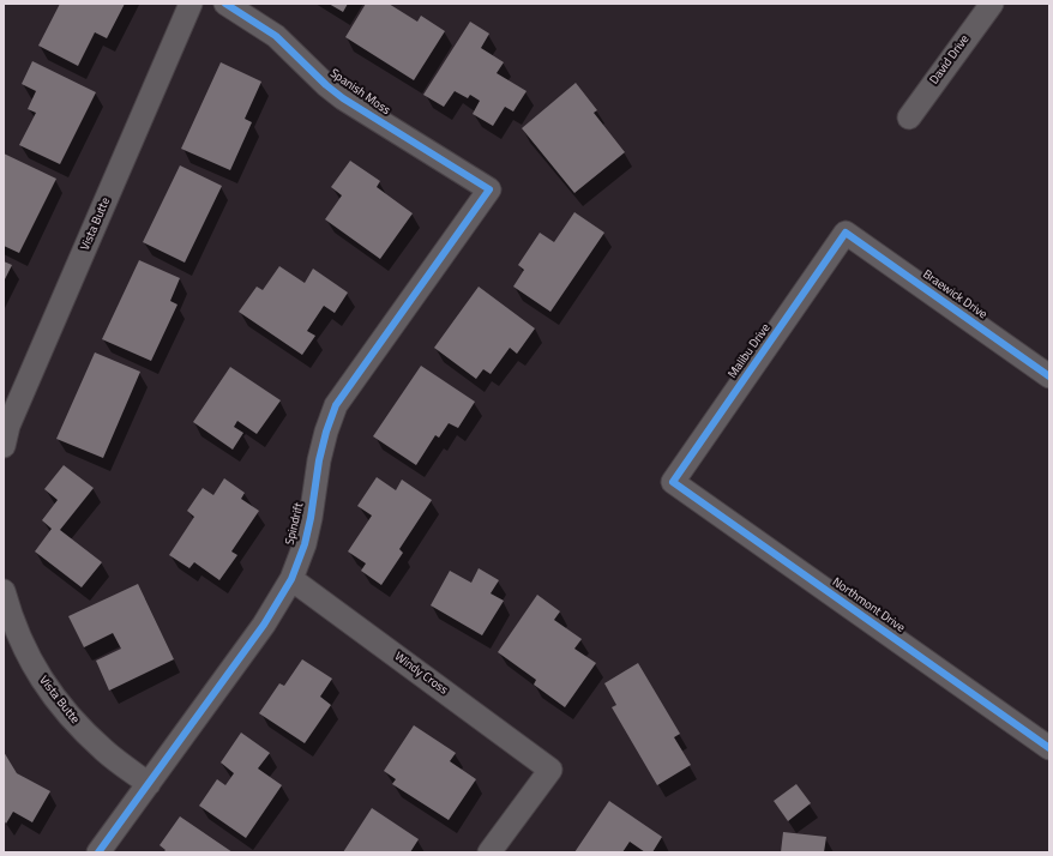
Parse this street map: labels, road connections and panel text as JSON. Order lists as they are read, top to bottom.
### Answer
{
  "streets": {
    "street": [
      "David Drive",
      "Spanish Moss",
      "Vista Butte",
      "Braewick Drive",
      "Malibu Drive",
      "Spindrift",
      "Northmont Drive",
      "Windy Cross"
    ]
  },
  "crossings": [
    ["Spanish Moss", "Spindrift"],
    ["Vista Butte", "Spindrift"],
    ["Braewick Drive", "Malibu Drive"],
    ["Malibu Drive", "Northmont Drive"],
    ["Spindrift", "Windy Cross"]
  ]
}
